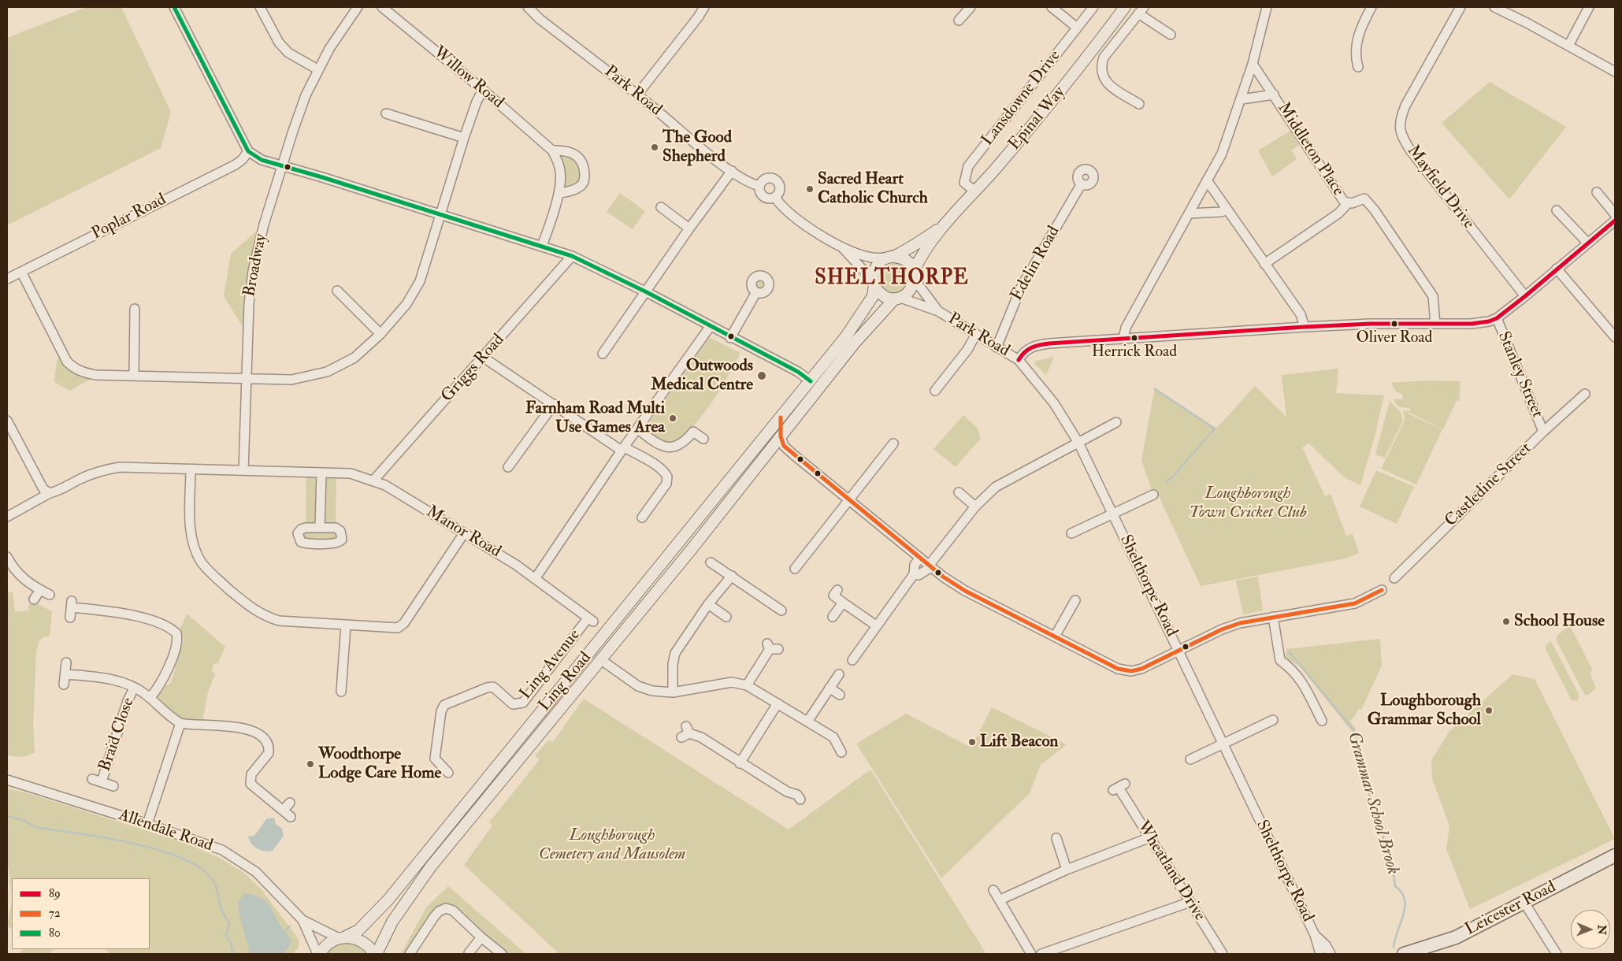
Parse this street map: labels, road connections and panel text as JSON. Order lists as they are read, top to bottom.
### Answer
{
  "streets": {
    "highway": ["Leicester Road"],
    "main road": ["Epinal Way", "Ling Road"],
    "street": [
      "Willow Road",
      "Park Road",
      "Lansdowne Drive",
      "Middleton Place",
      "Mayfield Drive",
      "Poplar Road",
      "Edelin Road",
      "Broadway",
      "Griggs Road",
      "Stanley Street",
      "Castledine Street",
      "Manor Road",
      "Shelthorpe Road",
      "Ling Avenue",
      "Braid Close",
      "Allendale Road",
      "Wheatland Drive"
    ]
  },
  "crossings": [
    ["Park Road", "Epinal Way"],
    ["Park Road", "Middleton Place"],
    ["Park Road", "Mayfield Drive"],
    ["Park Road", "Edelin Road"],
    ["Park Road", "Stanley Street"],
    ["Park Road", "Shelthorpe Road"],
    ["Park Road", "Ling Road"],
    ["Lansdowne Drive", "Epinal Way"],
    ["Epinal Way", "Ling Road"],
    ["Broadway", "Manor Road"],
    ["Griggs Road", "Manor Road"],
    ["Stanley Street", "Castledine Street"],
    ["Manor Road", "Ling Avenue"],
    ["Ling Road", "Allendale Road"]
  ],
  "districts": ["SHELTHORPE"],
  "water": ["Grammar School Brook"],
  "parks": ["Loughborough Town Cricket Club", "Loughborough Cemetery and Mausolem"],
  "places": [
    "The Good Shepherd",
    "Sacred Heart Catholic Church",
    "Oliver Road",
    "Herrick Road",
    "Outwoods Medical Centre",
    "Farnham Road Multi Use Games Area",
    "School House",
    "Loughborough Grammar School",
    "Lift Beacon",
    "Woodthorpe Lodge Care Home"
  ],
  "lines": ["transit line 80", "transit line 89", "transit line 72"],
  "legend": ["89", "72", "80"],
  "north": "right"
}
